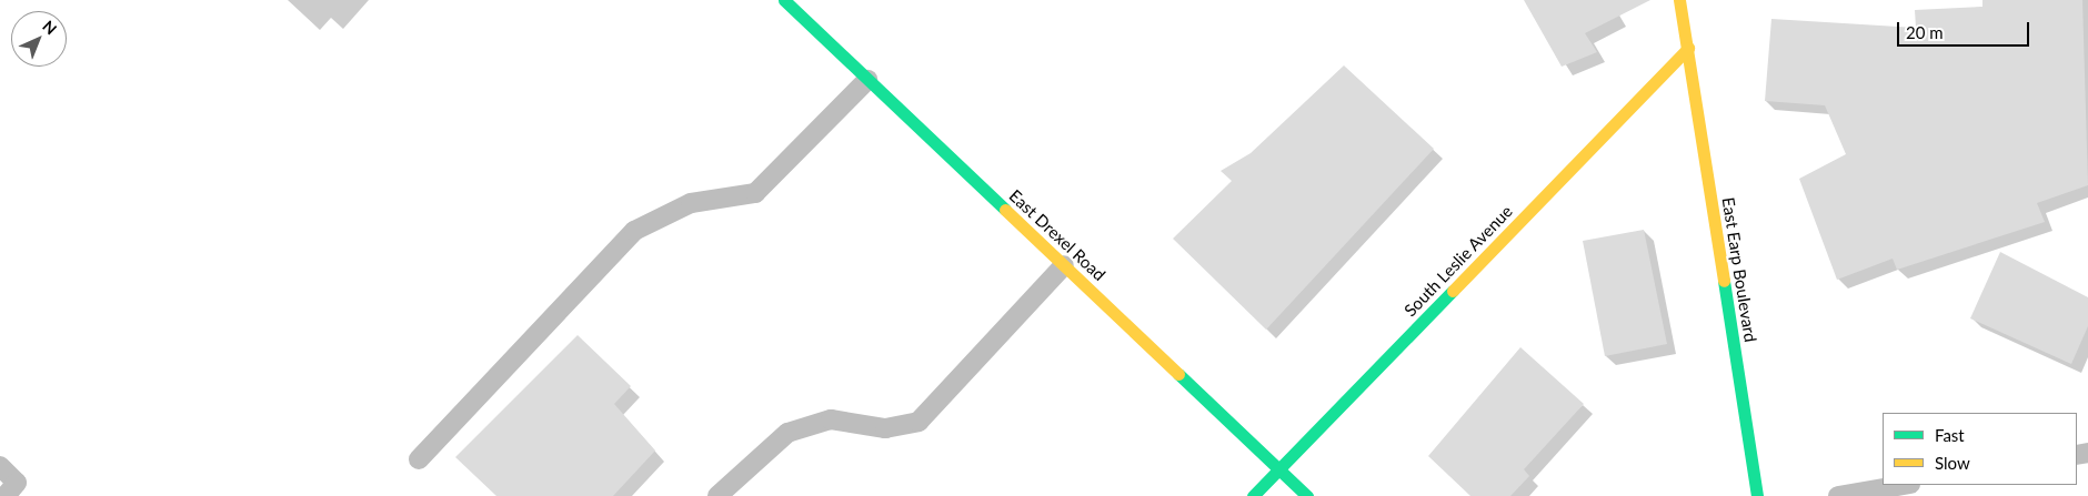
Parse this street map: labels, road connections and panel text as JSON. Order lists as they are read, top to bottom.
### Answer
{
  "streets": {
    "street": ["East Drexel Road", "South Leslie Avenue", "East Earp Boulevard"]
  },
  "crossings": [
    ["East Drexel Road", "South Leslie Avenue"],
    ["South Leslie Avenue", "East Earp Boulevard"]
  ],
  "legend": ["Fast", "Slow"],
  "scale_bar": "20 m",
  "north": "top right"
}
